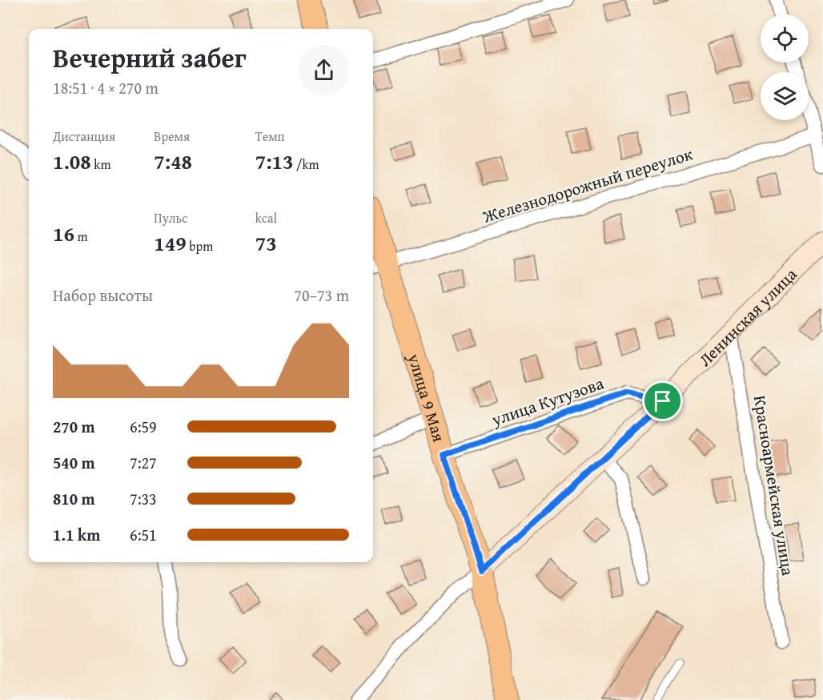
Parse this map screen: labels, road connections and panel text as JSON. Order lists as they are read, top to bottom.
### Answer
{
  "streets": {
    "main road": ["Ленинская улица", "улица 9 Мая"],
    "street": ["Железнодорожный переулок", "улица Кутузова", "Красноармейская улица"]
  },
  "crossings": [
    ["Железнодорожный переулок", "улица 9 Мая"],
    ["Ленинская улица", "улица 9 Мая"],
    ["Ленинская улица", "улица Кутузова"],
    ["Ленинская улица", "Красноармейская улица"],
    ["улица 9 Мая", "улица Кутузова"]
  ],
  "page": {
    "heading": ["Вечерний забег", "18:51 · 4 × 270 m"],
    "stats": [
      ["Дистанция", "1.08 km"],
      ["Время", "7:48"],
      ["Темп", "7:13 /km"],
      ["16 m"],
      ["Пульс", "149 bpm"],
      ["kcal", "73"]
    ],
    "chart": ["Набор высоты", "70–73 m"],
    "list": [
      {
        "name": "270 m",
        "note": "6:59"
      },
      {
        "name": "540 m",
        "note": "7:27"
      },
      {
        "name": "810 m",
        "note": "7:33"
      },
      {
        "name": "1.1 km",
        "note": "6:51"
      }
    ]
  }
}
